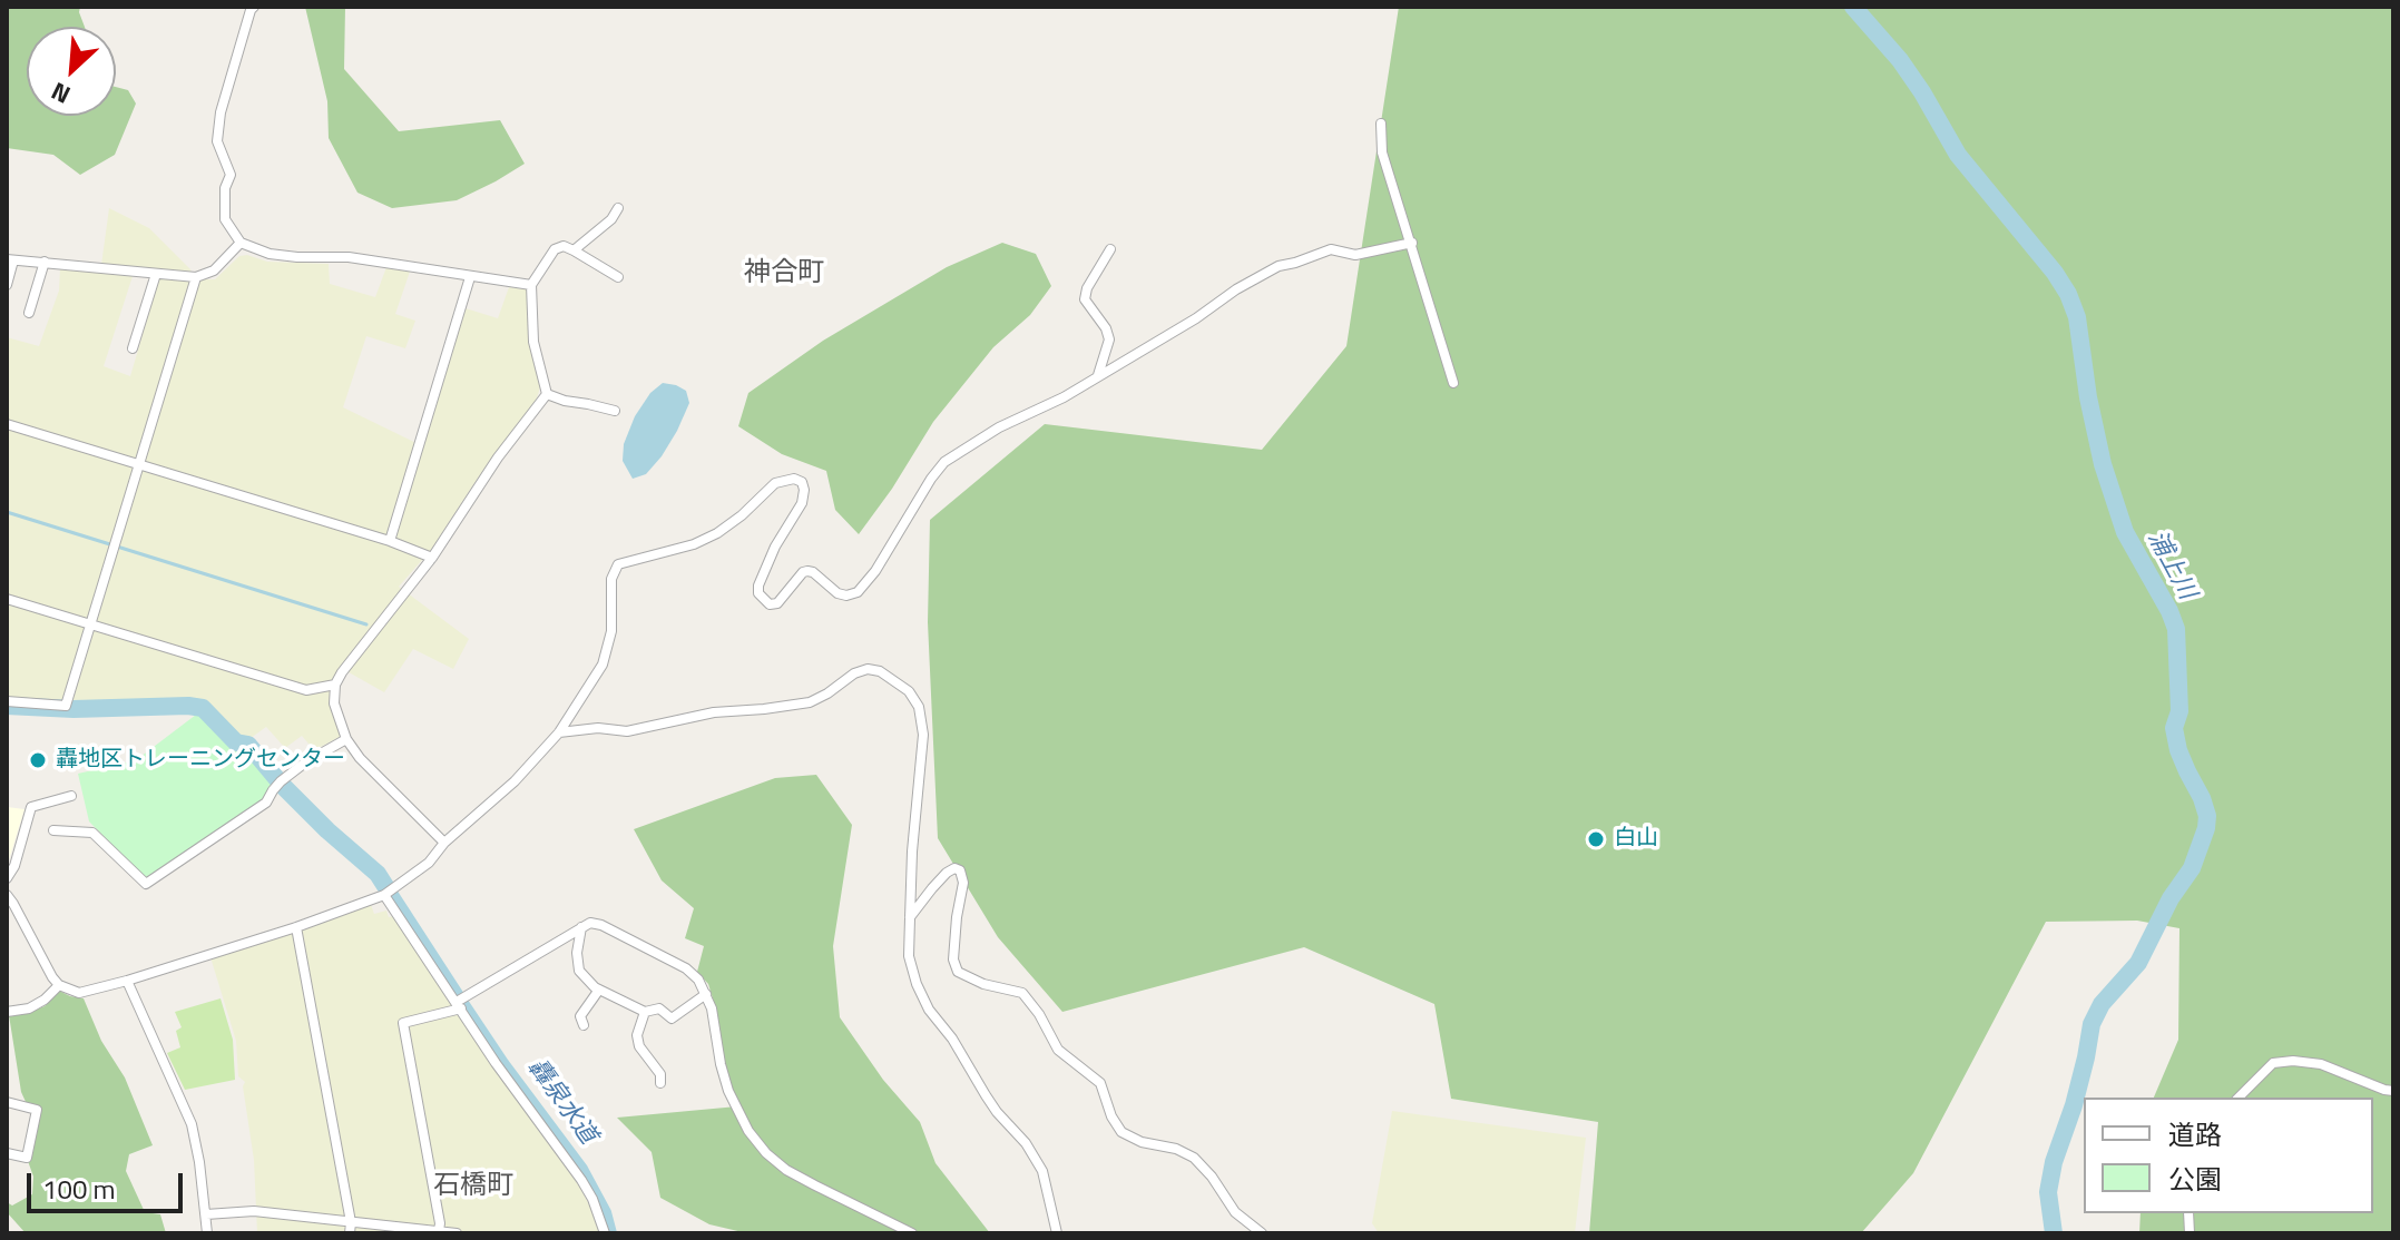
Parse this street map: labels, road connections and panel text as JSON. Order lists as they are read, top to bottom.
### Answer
{
  "districts": ["神合町", "石橋町"],
  "water": ["浦上川", "轟泉水道"],
  "places": ["轟地区トレーニングセンター", "白山"],
  "legend": ["道路", "公園"],
  "scale_bar": "100 m",
  "north": "bottom left"
}
